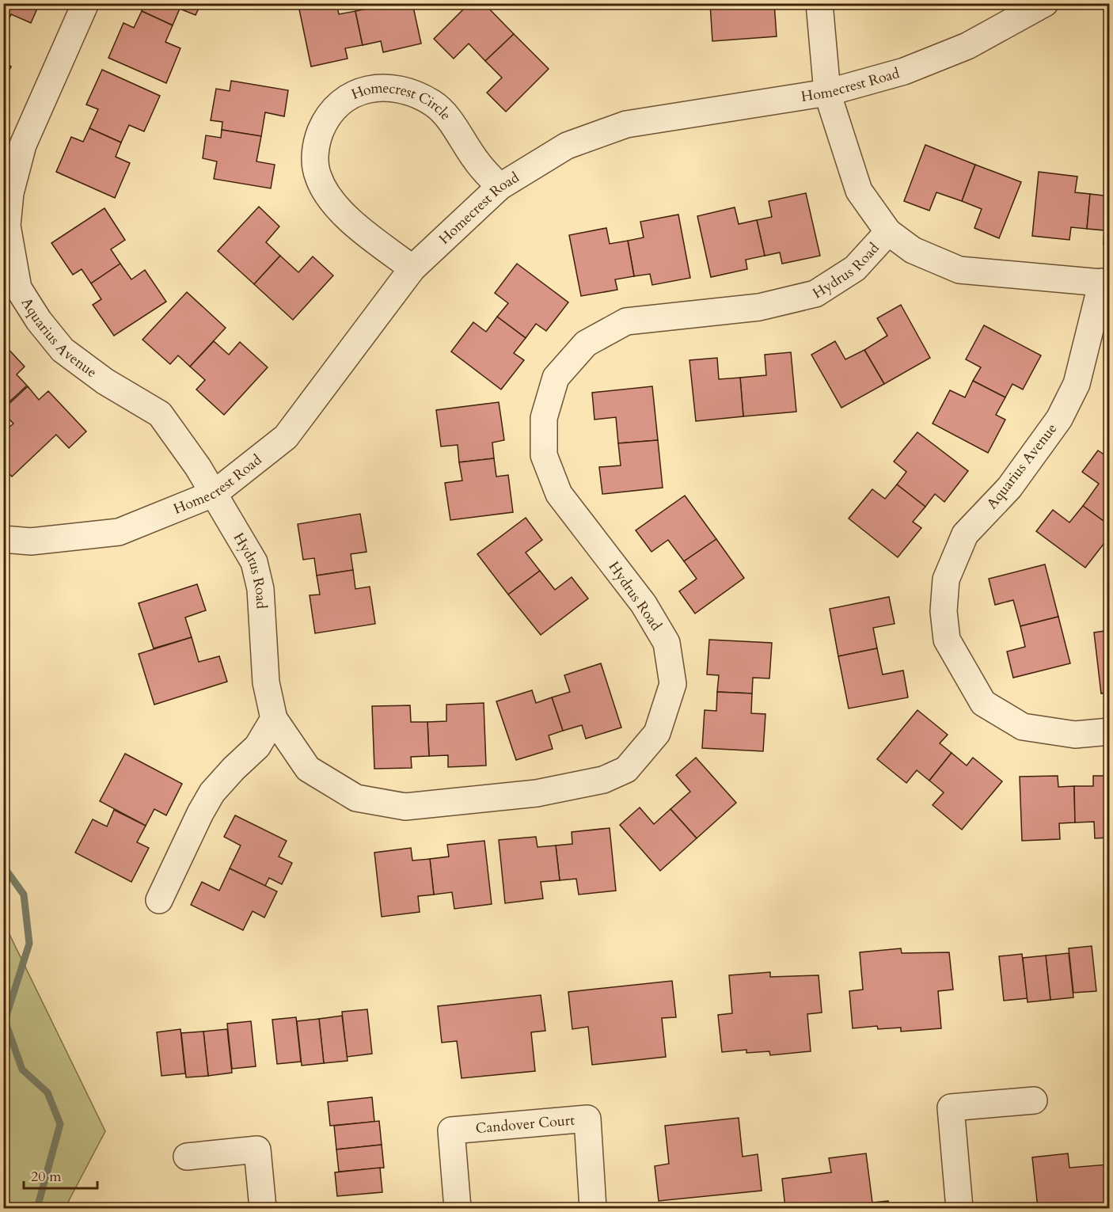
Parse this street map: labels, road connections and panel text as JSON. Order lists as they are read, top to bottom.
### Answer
{
  "streets": {
    "street": [
      "Homecrest Road",
      "Homecrest Circle",
      "Hydrus Road",
      "Aquarius Avenue",
      "Candover Court"
    ]
  },
  "crossings": [
    ["Homecrest Road", "Homecrest Circle"],
    ["Homecrest Road", "Hydrus Road"],
    ["Homecrest Road", "Aquarius Avenue"],
    ["Hydrus Road", "Aquarius Avenue"]
  ],
  "scale_bar": "20 m"
}
